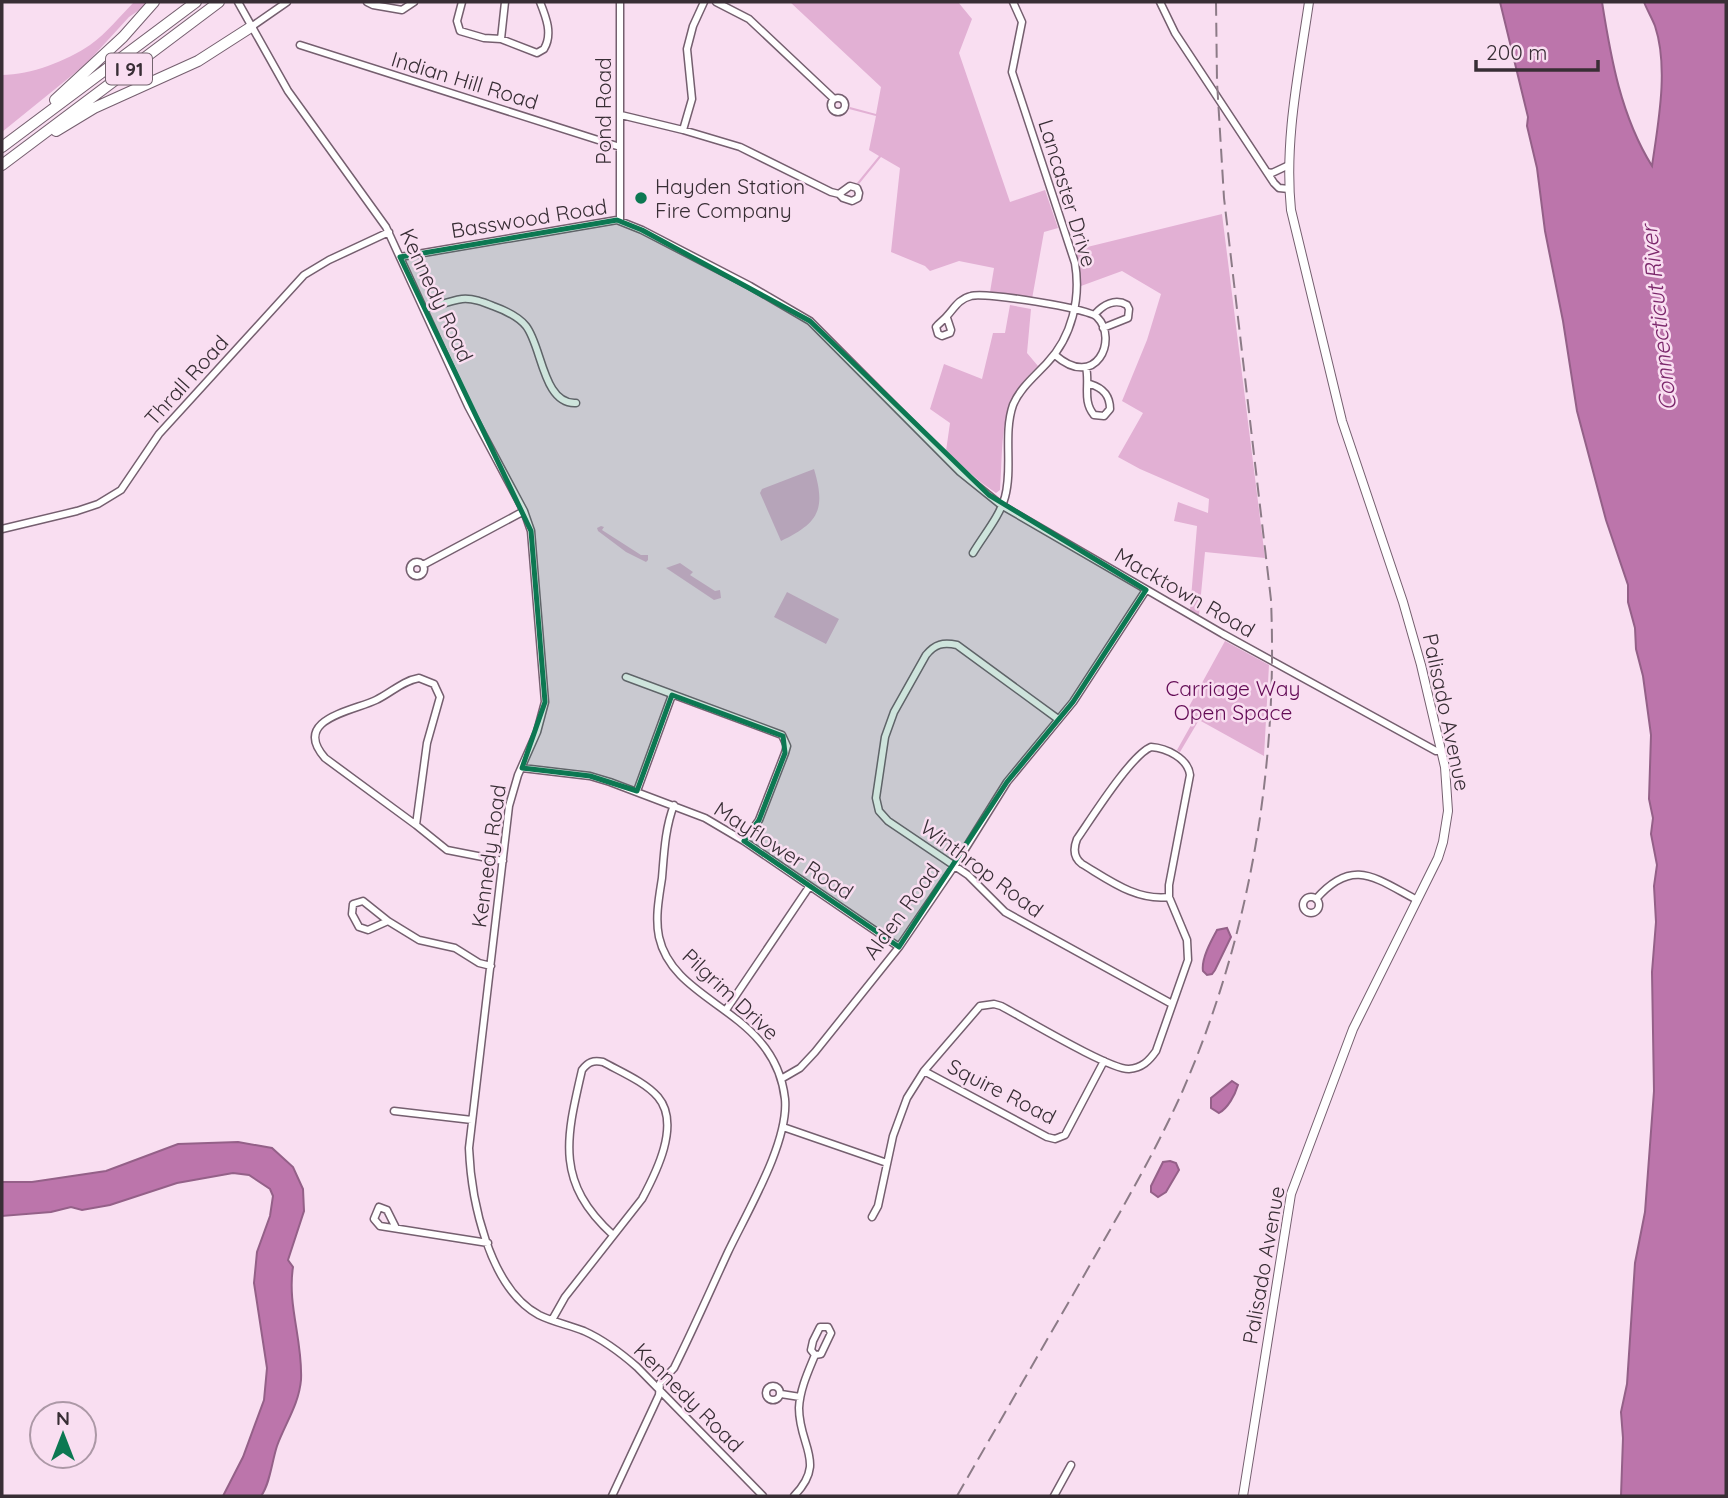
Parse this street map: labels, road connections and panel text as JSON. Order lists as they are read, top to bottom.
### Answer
{
  "streets": {
    "highway": ["I 91"],
    "main road": ["Palisado Avenue"],
    "street": [
      "Indian Hill Road",
      "Pond Road",
      "Lancaster Drive",
      "Basswood Road",
      "Kennedy Road",
      "Thrall Road",
      "Macktown Road",
      "Mayflower Road",
      "Winthrop Road",
      "Alden Road",
      "Pilgrim Drive",
      "Squire Road"
    ]
  },
  "crossings": [
    ["Indian Hill Road", "Pond Road"],
    ["Pond Road", "Basswood Road"],
    ["Lancaster Drive", "Macktown Road"],
    ["Basswood Road", "Kennedy Road"],
    ["Basswood Road", "Macktown Road"],
    ["Kennedy Road", "Thrall Road"],
    ["Kennedy Road", "Mayflower Road"],
    ["Kennedy Road", "Pilgrim Drive"],
    ["Macktown Road", "Palisado Avenue"],
    ["Macktown Road", "Alden Road"],
    ["Mayflower Road", "Alden Road"],
    ["Mayflower Road", "Pilgrim Drive"],
    ["Winthrop Road", "Alden Road"],
    ["Alden Road", "Pilgrim Drive"]
  ],
  "water": ["Connecticut River"],
  "parks": ["Carriage Way Open Space"],
  "places": ["Hayden Station Fire Company"],
  "scale_bar": "200 m",
  "north": "top"
}
